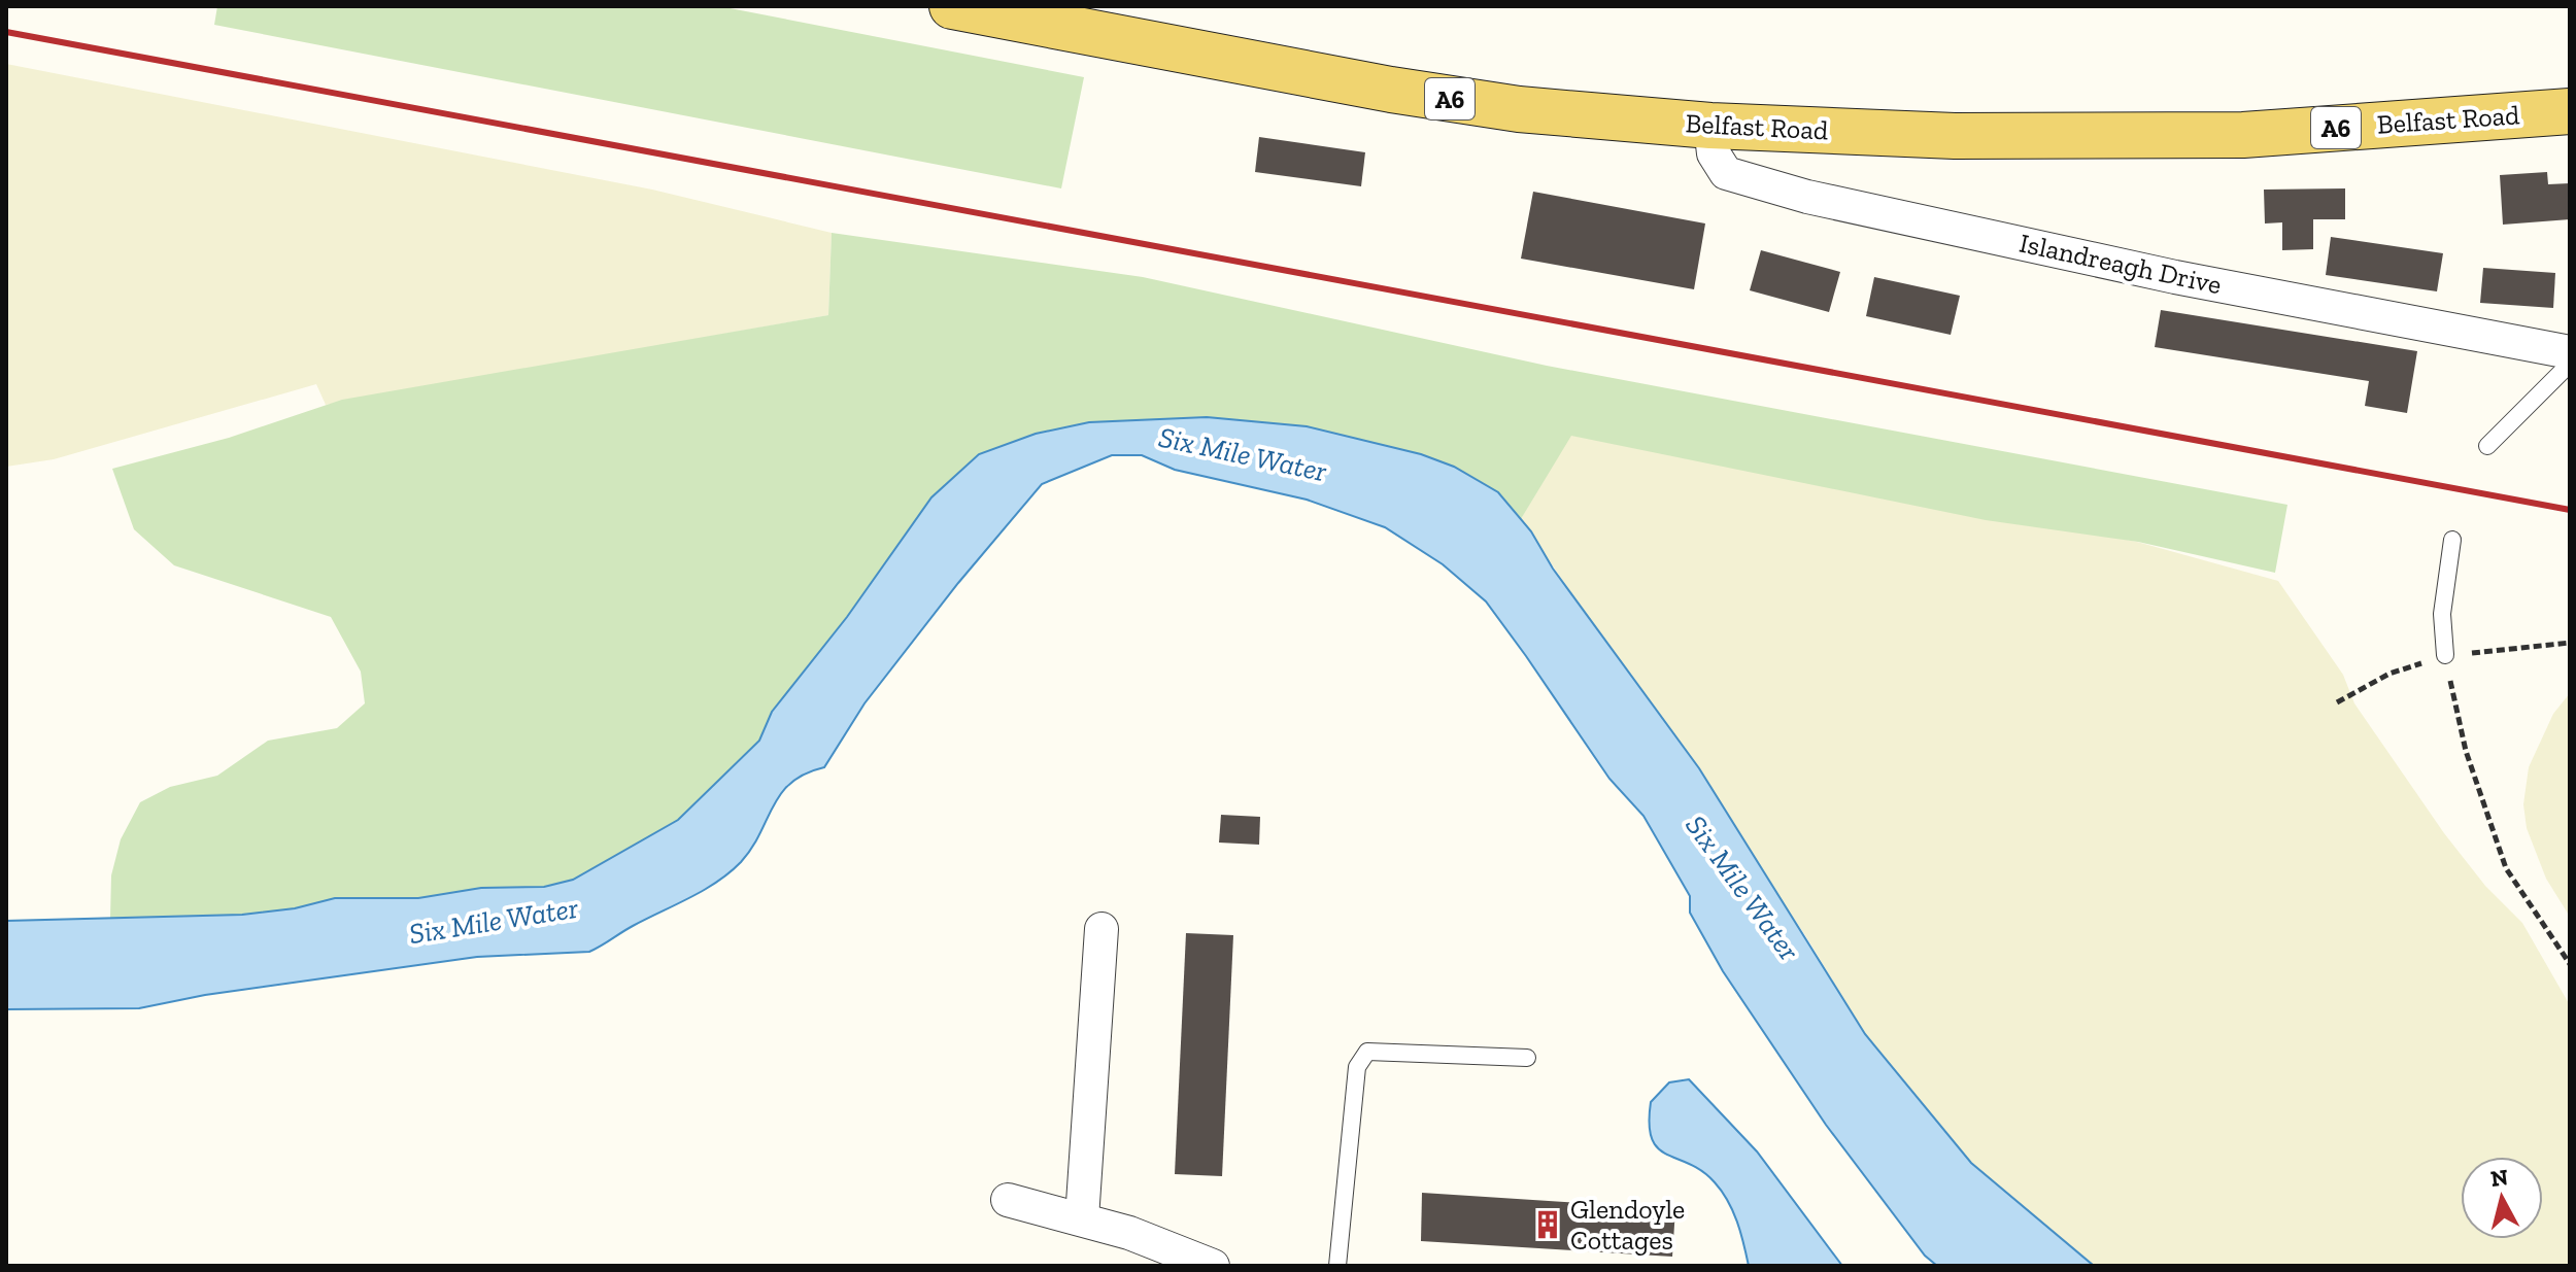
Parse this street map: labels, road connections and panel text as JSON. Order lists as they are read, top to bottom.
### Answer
{
  "streets": {
    "main road": ["A6", "Belfast Road"],
    "street": ["Islandreagh Drive"]
  },
  "crossings": [
    ["Belfast Road", "Islandreagh Drive"]
  ],
  "water": ["Six Mile Water"],
  "places": {
    "building": ["Glendoyle Cottages"]
  },
  "north": "top"
}
